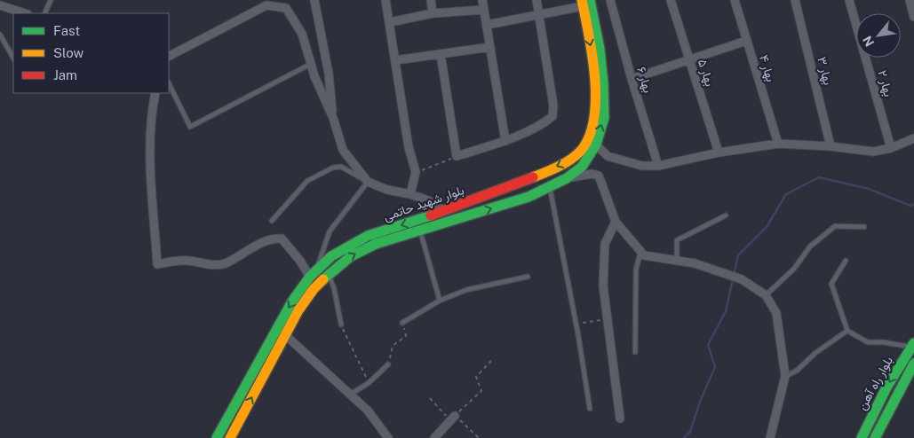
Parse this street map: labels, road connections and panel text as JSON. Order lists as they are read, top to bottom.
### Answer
{
  "streets": {
    "main road": ["بلوار شهید حاتمی", "بلوار راه آهن"],
    "street": [
      "بهار ۴",
      "بهار ۳",
      "بهار ۵",
      "بهار ۶",
      "بهار ۲"
    ]
  },
  "legend": ["Fast", "Slow", "Jam"],
  "north": "bottom left"
}
